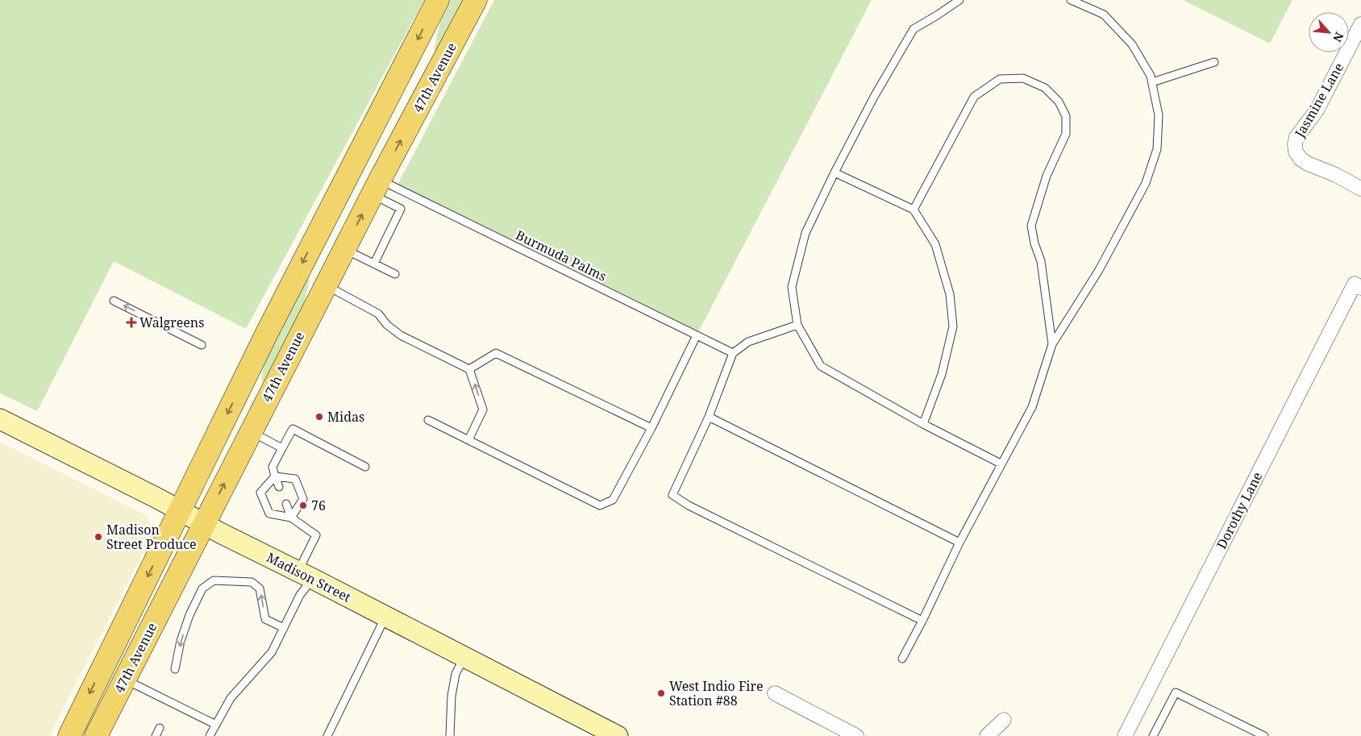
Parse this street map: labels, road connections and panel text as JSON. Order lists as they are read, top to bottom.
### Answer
{
  "streets": {
    "main road": ["47th Avenue", "Madison Street"],
    "street": ["Jasmine Lane", "Dorothy Lane"],
    "lane": ["Burmuda Palms"]
  },
  "crossings": [
    ["47th Avenue", "Burmuda Palms"],
    ["47th Avenue", "Madison Street"]
  ],
  "places": {
    "health": ["Walgreens"],
    "other": [
      "Midas",
      "76",
      "Madison Street Produce",
      "West Indio Fire Station #88"
    ]
  },
  "north": "bottom right"
}
